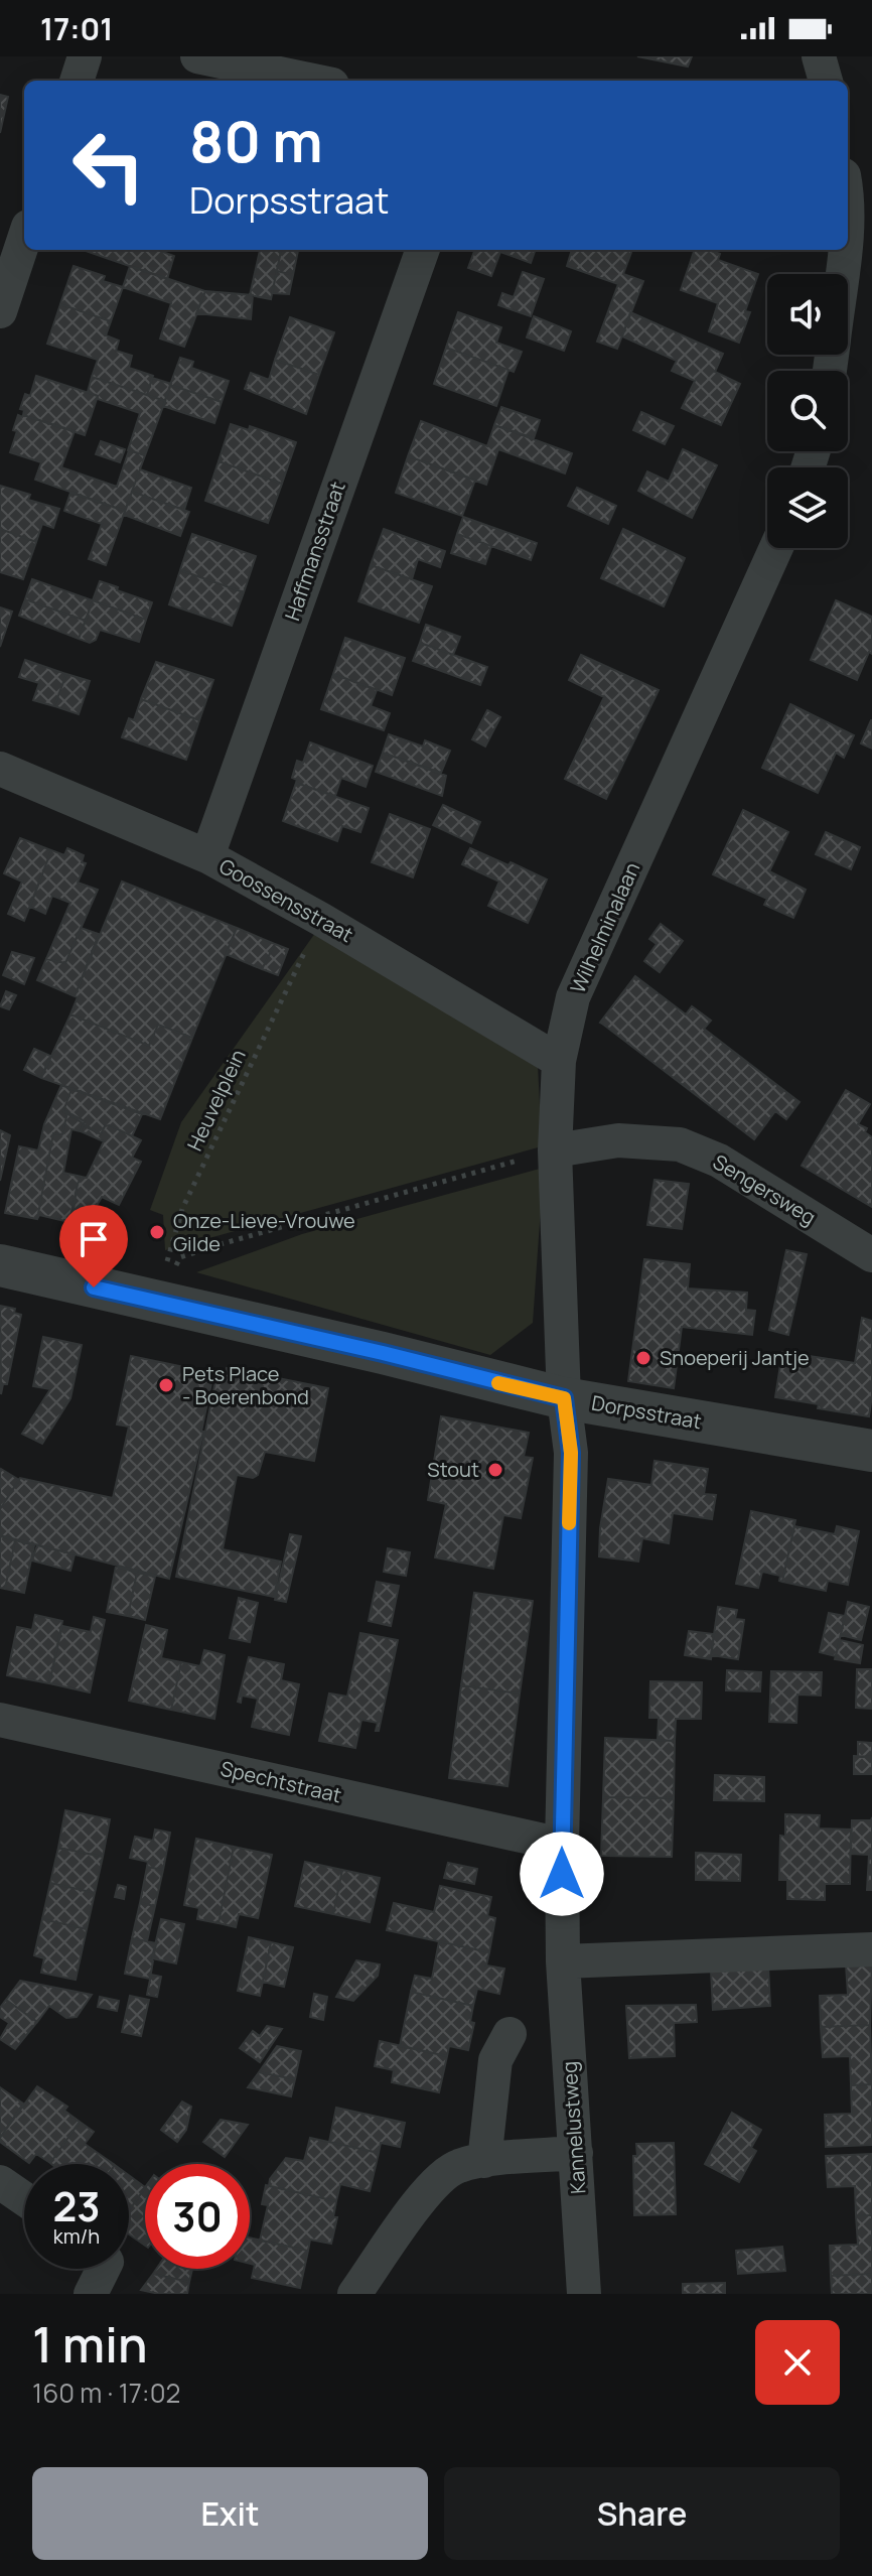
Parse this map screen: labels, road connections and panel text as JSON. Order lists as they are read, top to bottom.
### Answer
{
  "streets": {
    "street": [
      "Haffmansstraat",
      "Goossensstraat",
      "Wilhelminalaan",
      "Sengersweg",
      "Dorpsstraat",
      "Spechtstraat",
      "Kannelustweg"
    ],
    "path": ["Heuvelplein"]
  },
  "crossings": [
    ["Haffmansstraat", "Goossensstraat"],
    ["Goossensstraat", "Wilhelminalaan"],
    ["Goossensstraat", "Heuvelplein"],
    ["Wilhelminalaan", "Sengersweg"],
    ["Wilhelminalaan", "Dorpsstraat"],
    ["Wilhelminalaan", "Kannelustweg"],
    ["Heuvelplein", "Dorpsstraat"],
    ["Dorpsstraat", "Kannelustweg"],
    ["Spechtstraat", "Kannelustweg"]
  ],
  "places": [
    "Onze-Lieve-Vrouwe Gilde",
    "Snoeperij Jantje",
    "Pets Place - Boerenbond",
    "Stout"
  ],
  "page": {
    "status": "17:01",
    "turn": ["80 m", "Dorpsstraat"],
    "speed": "23 km/h",
    "limit": "30",
    "heading": ["1 min", "160 m · 17:02"],
    "buttons": ["Exit", "Share"]
  }
}
